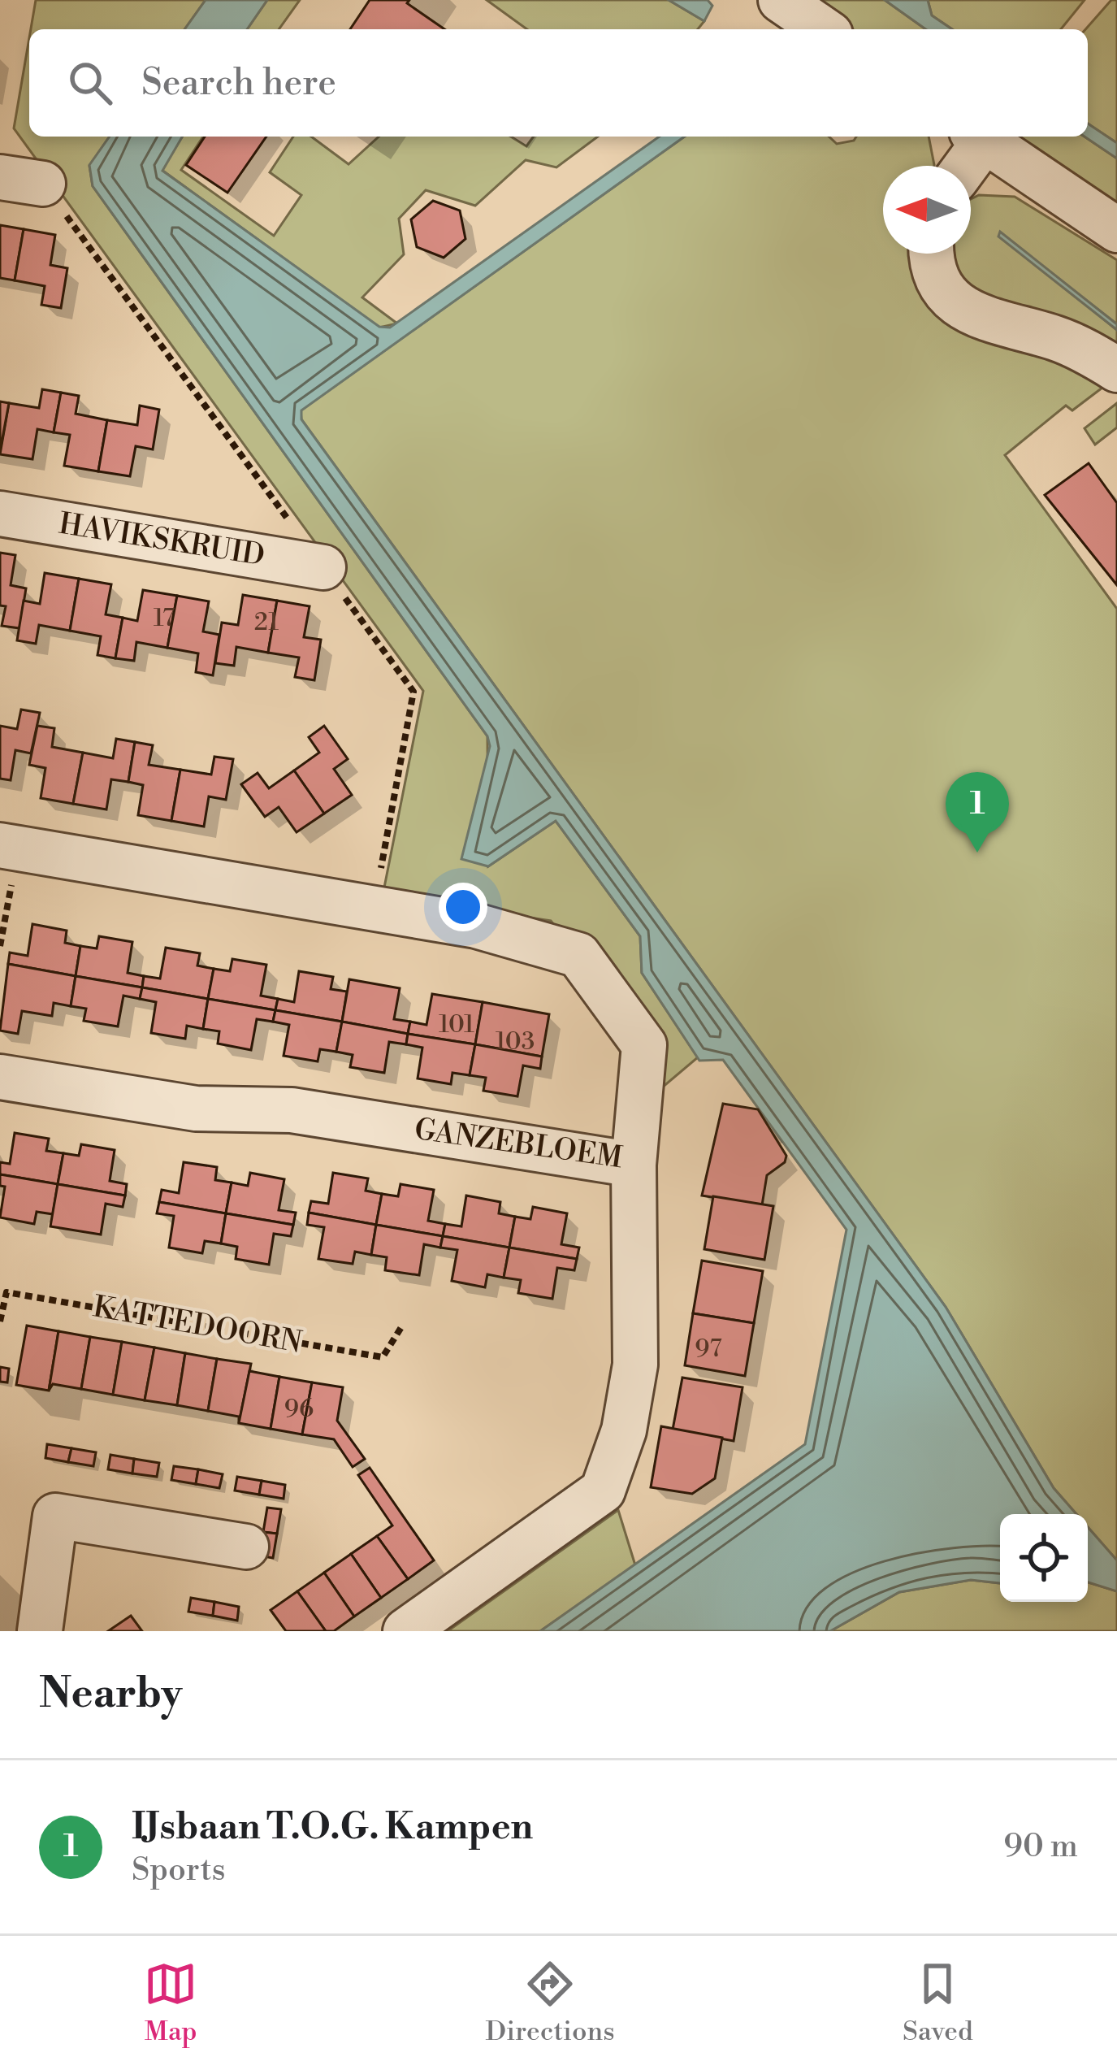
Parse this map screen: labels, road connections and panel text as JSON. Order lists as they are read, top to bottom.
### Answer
{
  "streets": {
    "street": ["HAVIKSKRUID", "GANZEBLOEM"],
    "path": ["KATTEDOORN"]
  },
  "house_numbers": [
    "17",
    "21",
    "101",
    "103",
    "97",
    "96"
  ],
  "north": "left",
  "page": {
    "search": "Search here",
    "pins": "1",
    "heading": "Nearby",
    "list": [
      {
        "mark": "1",
        "name": "IJsbaan T.O.G. Kampen",
        "note": "Sports",
        "value": "90 m"
      }
    ],
    "nav": ["Map", "Directions", "Saved"]
  }
}
